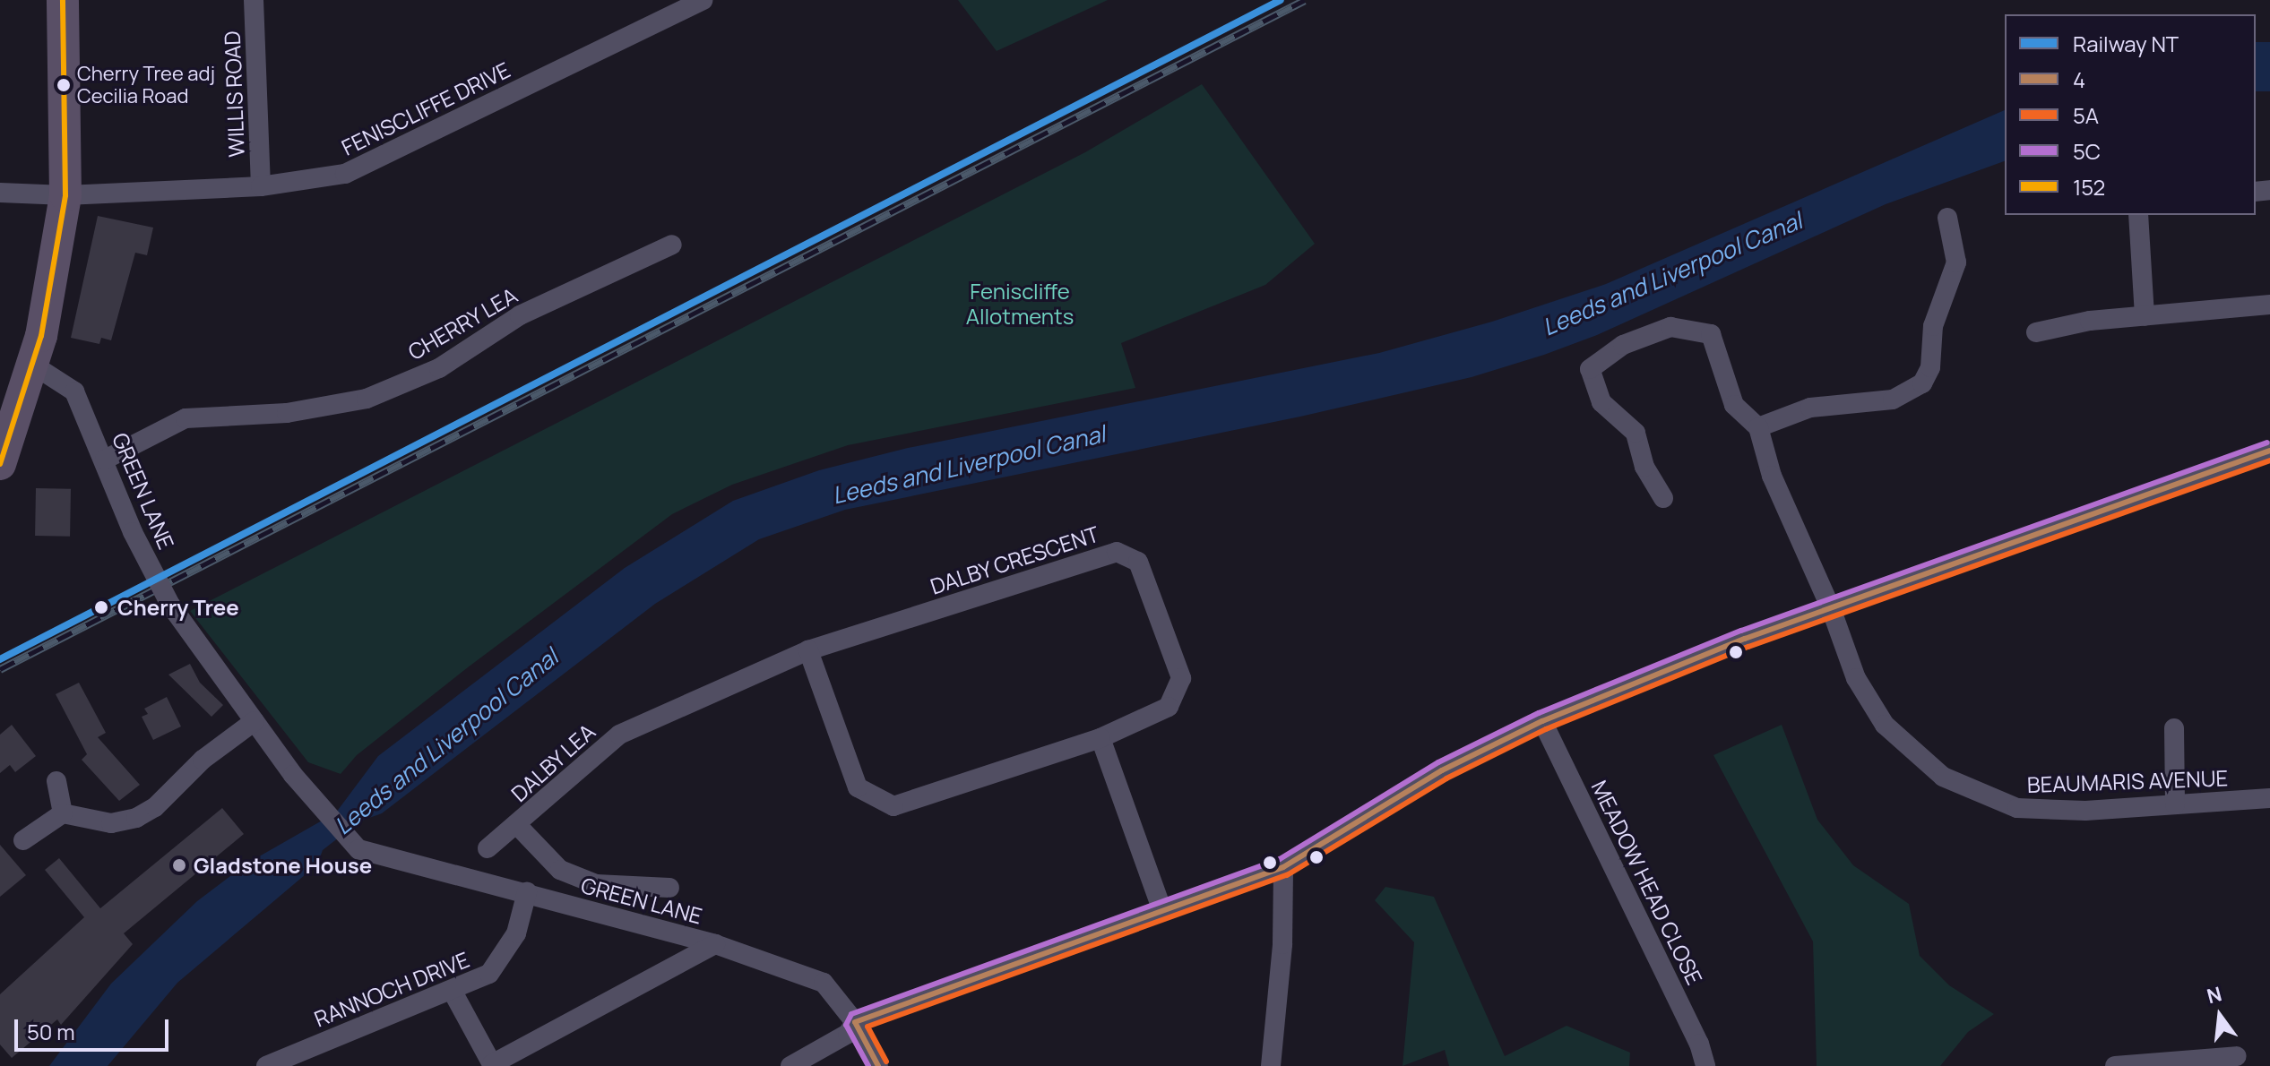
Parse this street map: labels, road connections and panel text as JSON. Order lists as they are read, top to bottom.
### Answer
{
  "streets": {
    "street": [
      "WILLIS ROAD",
      "FENISCLIFFE DRIVE",
      "CHERRY LEA",
      "GREEN LANE",
      "DALBY CRESCENT",
      "DALBY LEA",
      "BEAUMARIS AVENUE",
      "MEADOW HEAD CLOSE",
      "RANNOCH DRIVE"
    ]
  },
  "crossings": [
    ["WILLIS ROAD", "FENISCLIFFE DRIVE"],
    ["CHERRY LEA", "GREEN LANE"],
    ["GREEN LANE", "RANNOCH DRIVE"],
    ["DALBY CRESCENT", "DALBY LEA"]
  ],
  "water": ["Leeds and Liverpool Canal"],
  "parks": ["Feniscliffe Allotments"],
  "places": ["Cherry Tree adj Cecilia Road", "Cherry Tree", "Gladstone House"],
  "lines": [
    "rail line NT",
    "transit line 152",
    "transit line 5C",
    "transit line 4",
    "transit line 5A"
  ],
  "legend": [
    "Railway NT",
    "4",
    "5A",
    "5C",
    "152"
  ],
  "scale_bar": "50 m",
  "north": "top"
}
